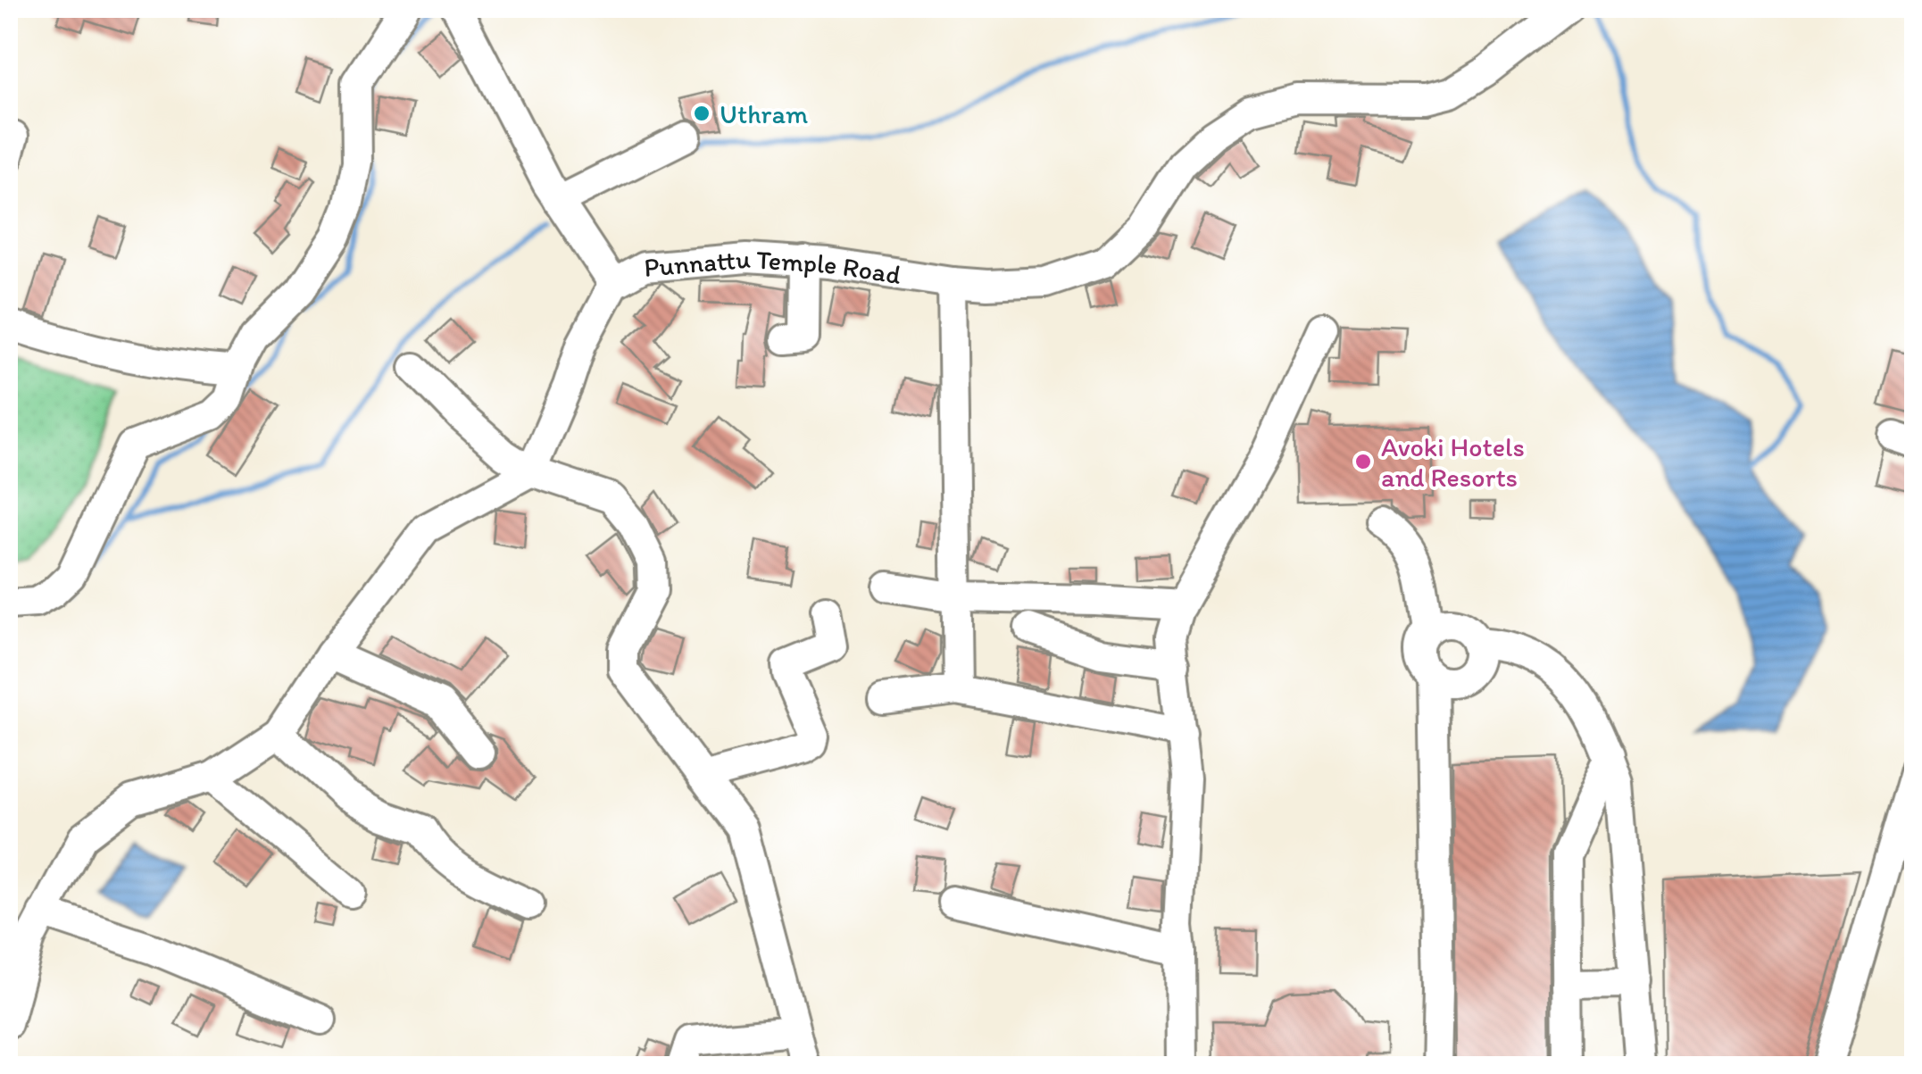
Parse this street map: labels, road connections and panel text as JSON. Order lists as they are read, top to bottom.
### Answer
{
  "streets": {
    "street": ["Punnattu Temple Road"]
  },
  "places": ["Uthram", "Avoki Hotels and Resorts"]
}
